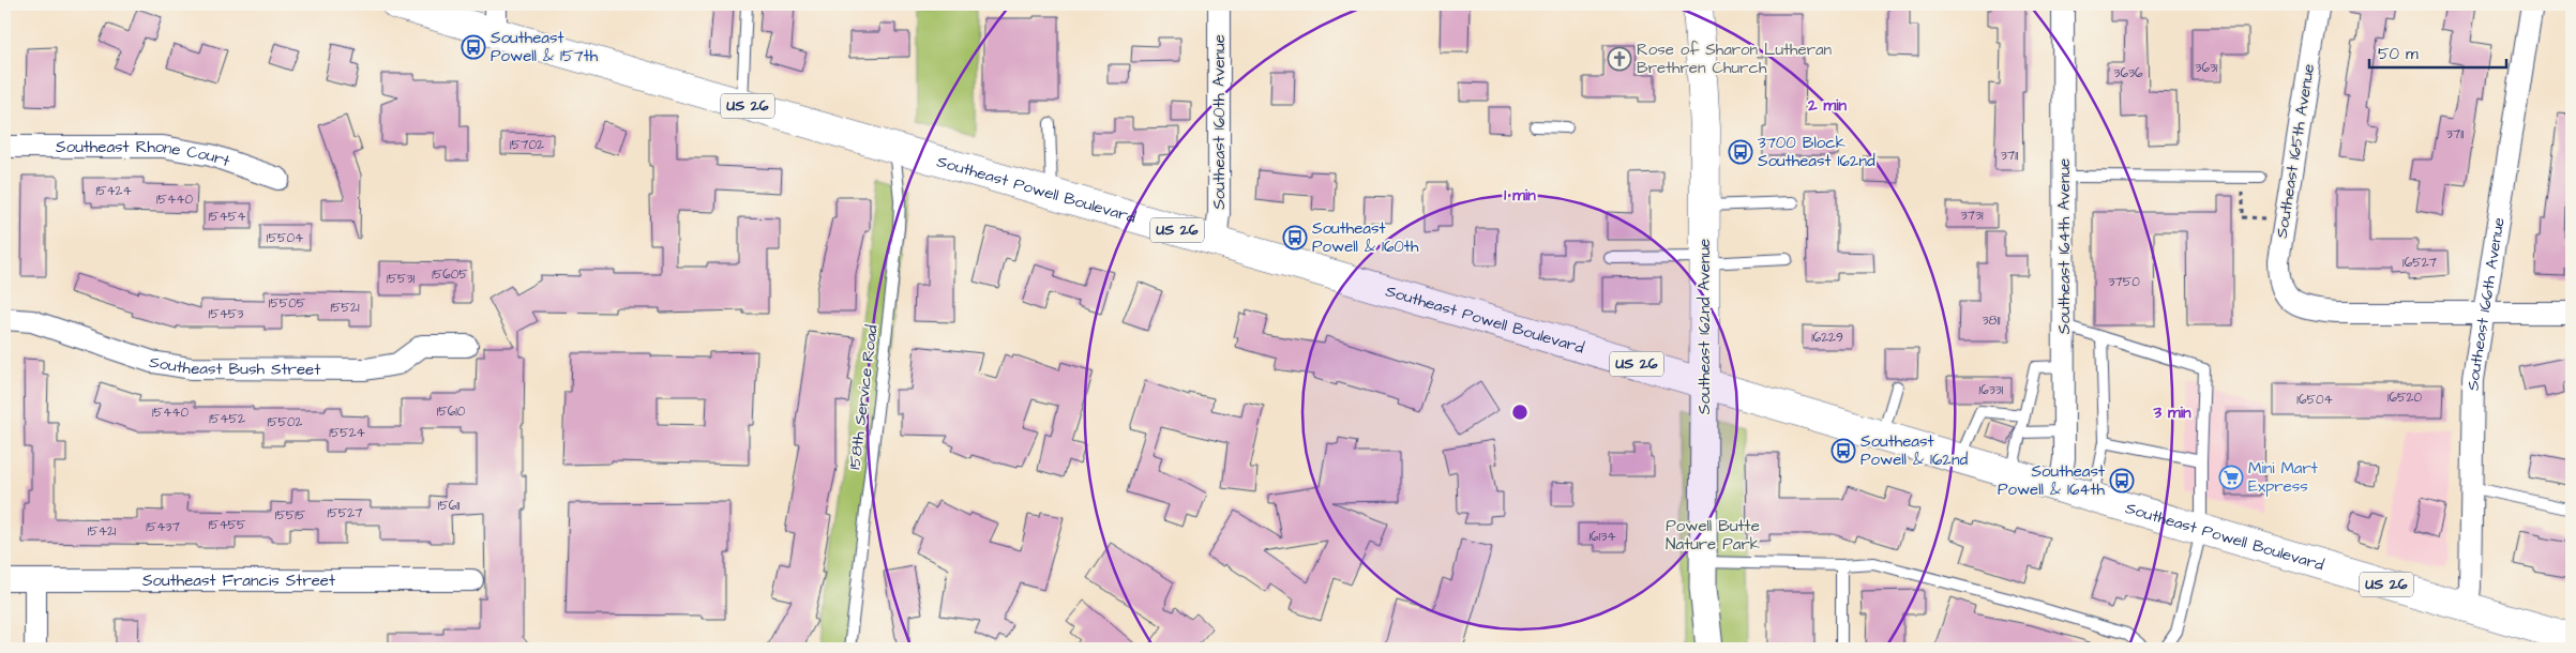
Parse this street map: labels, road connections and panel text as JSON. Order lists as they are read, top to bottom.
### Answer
{
  "streets": {
    "main road": ["US 26", "Southeast Powell Boulevard", "Southeast 162nd Avenue"],
    "street": [
      "Southeast 160th Avenue",
      "Southeast 165th Avenue",
      "Southeast Rhone Court",
      "Southeast 164th Avenue",
      "Southeast 166th Avenue",
      "Southeast Bush Street",
      "Southeast Francis Street"
    ],
    "lane": ["158th Service Road"]
  },
  "crossings": [
    ["Southeast 160th Avenue", "Southeast Powell Boulevard"],
    ["Southeast 165th Avenue", "Southeast 166th Avenue"],
    ["Southeast Powell Boulevard", "Southeast 164th Avenue"],
    ["Southeast Powell Boulevard", "Southeast 166th Avenue"],
    ["Southeast Powell Boulevard", "Southeast 162nd Avenue"],
    ["Southeast Powell Boulevard", "158th Service Road"]
  ],
  "parks": ["Powell Butte Nature Park"],
  "places": {
    "bus stop": [
      "Southeast Powell & 157th",
      "3700 Block Southeast 162nd",
      "Southeast Powell & 160th",
      "Southeast Powell & 162nd",
      "Southeast Powell & 164th"
    ],
    "church": ["Rose of Sharon Lutheran Brethren Church"],
    "supermarket": ["Mini Mart Express"]
  },
  "house_numbers": [
    "3631",
    "3636",
    "3711",
    "15702",
    "3711",
    "15424",
    "15440",
    "3731",
    "15454",
    "15504",
    "16527",
    "15605",
    "15531",
    "3750",
    "15505",
    "15521",
    "15453",
    "3811",
    "16229",
    "16331",
    "16520",
    "16504",
    "15610",
    "15440",
    "15452",
    "15502",
    "15524",
    "15611",
    "15527",
    "15515",
    "15455",
    "15437",
    "15421",
    "16134"
  ],
  "scale_bar": "50 m",
  "rings": ["2 min", "1 min", "3 min"]
}
